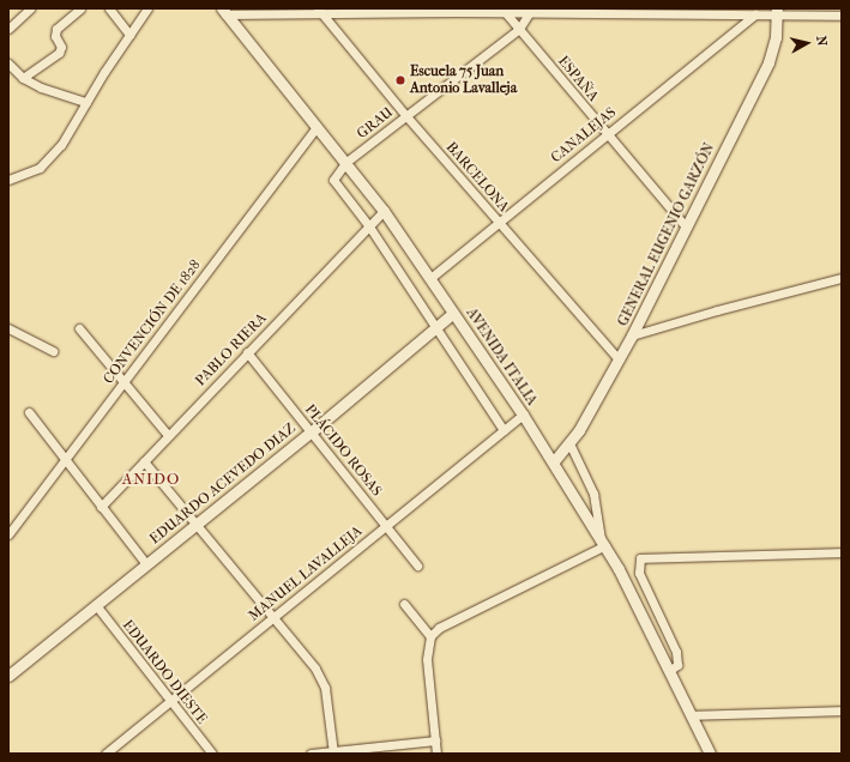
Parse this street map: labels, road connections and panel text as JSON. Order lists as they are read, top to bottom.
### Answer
{
  "streets": {
    "street": [
      "ESPAÑA",
      "GRAU",
      "CANALEJAS",
      "BARCELONA",
      "GENERAL EUGENIO GARZÓN",
      "CONVENCIÓN DE 1828",
      "PABLO RIERA",
      "AVENIDA ITALIA",
      "PLÁCIDO ROSAS",
      "EDUARDO ACEVEDO DIAZ",
      "MANUEL LAVALLEJA",
      "EDUARDO DIESTE"
    ]
  },
  "crossings": [
    ["ESPAÑA", "GRAU"],
    ["ESPAÑA", "CANALEJAS"],
    ["ESPAÑA", "GENERAL EUGENIO GARZÓN"],
    ["GRAU", "BARCELONA"],
    ["GRAU", "AVENIDA ITALIA"],
    ["CANALEJAS", "BARCELONA"],
    ["CANALEJAS", "AVENIDA ITALIA"],
    ["BARCELONA", "GENERAL EUGENIO GARZÓN"],
    ["GENERAL EUGENIO GARZÓN", "AVENIDA ITALIA"],
    ["CONVENCIÓN DE 1828", "AVENIDA ITALIA"],
    ["PABLO RIERA", "AVENIDA ITALIA"],
    ["PABLO RIERA", "PLÁCIDO ROSAS"],
    ["AVENIDA ITALIA", "EDUARDO ACEVEDO DIAZ"],
    ["AVENIDA ITALIA", "MANUEL LAVALLEJA"],
    ["PLÁCIDO ROSAS", "EDUARDO ACEVEDO DIAZ"],
    ["PLÁCIDO ROSAS", "MANUEL LAVALLEJA"],
    ["EDUARDO ACEVEDO DIAZ", "EDUARDO DIESTE"],
    ["MANUEL LAVALLEJA", "EDUARDO DIESTE"]
  ],
  "districts": ["ANIDO"],
  "places": ["Escuela 75 Juan Antonio Lavalleja"],
  "north": "right"
}
